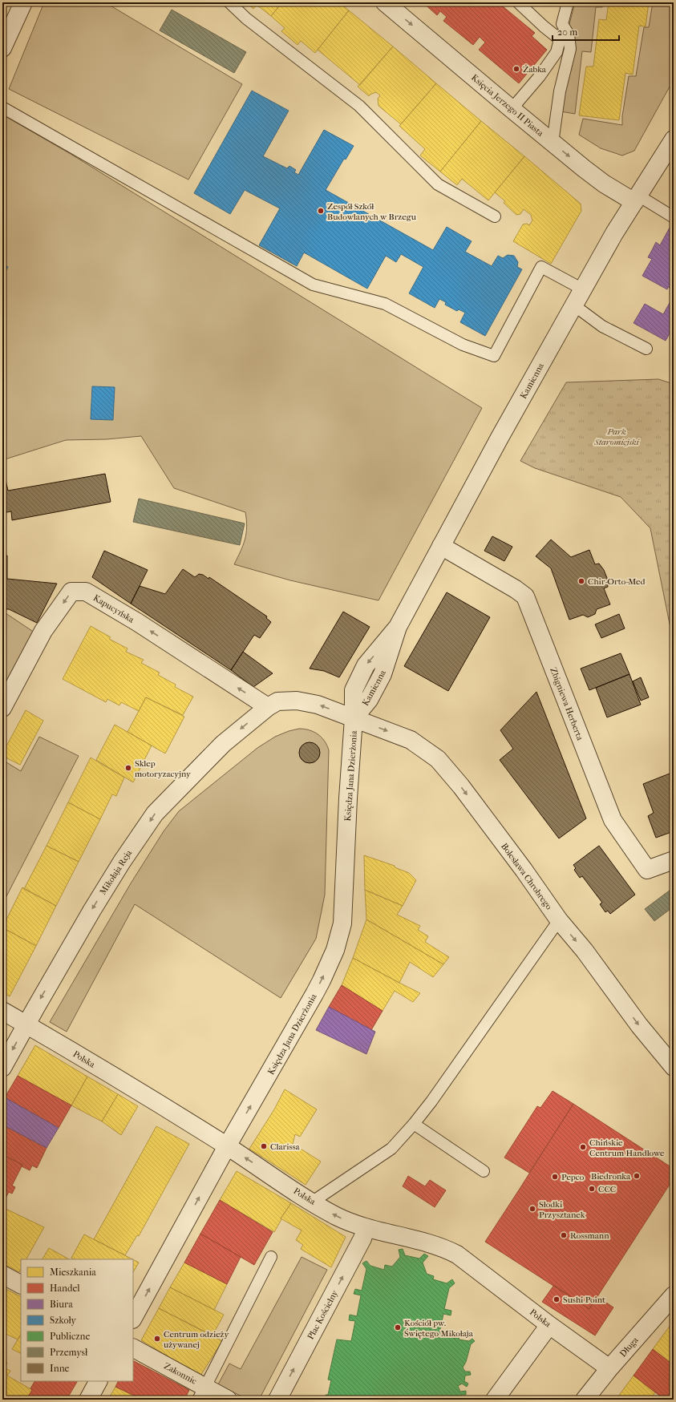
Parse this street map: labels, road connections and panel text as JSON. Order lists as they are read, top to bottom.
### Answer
{
  "streets": {
    "street": [
      "Księcia Jerzego II Piasta",
      "Kamienna",
      "Kapucyńska",
      "Zbigniewa Herberta",
      "Księdza Jana Dzierżonia",
      "Mikołaja Reja",
      "Bolesława Chrobrego",
      "Polska",
      "Plac Kościelny",
      "Długa",
      "Zakonnic"
    ]
  },
  "crossings": [
    ["Księcia Jerzego II Piasta", "Kamienna"],
    ["Kamienna", "Zbigniewa Herberta"],
    ["Kamienna", "Księdza Jana Dzierżonia"],
    ["Kamienna", "Mikołaja Reja"],
    ["Kamienna", "Bolesława Chrobrego"],
    ["Kapucyńska", "Mikołaja Reja"],
    ["Księdza Jana Dzierżonia", "Mikołaja Reja"],
    ["Księdza Jana Dzierżonia", "Bolesława Chrobrego"],
    ["Księdza Jana Dzierżonia", "Polska"],
    ["Mikołaja Reja", "Bolesława Chrobrego"],
    ["Mikołaja Reja", "Polska"],
    ["Polska", "Plac Kościelny"],
    ["Polska", "Długa"]
  ],
  "one_way": [
    "Księcia Jerzego II Piasta",
    "Księdza Jana Dzierżonia",
    "Mikołaja Reja",
    "Bolesława Chrobrego",
    "Plac Kościelny"
  ],
  "parks": ["Park Staromiejski"],
  "places": [
    "Żabka",
    "Zespół Szkół Budowlanych w Brzegu",
    "Chir-Orto-Med",
    "Sklep motoryzacyjny",
    "Clarissa",
    "Chińskie Centrum Handlowe",
    "Biedronka",
    "Pepco",
    "CCC",
    "Słodki Przysztanek",
    "Rossmann",
    "Sushi Point",
    "Kościół pw. Świętego Mikołaja",
    "Centrum odzieży używanej"
  ],
  "legend": [
    "Mieszkania",
    "Handel",
    "Biura",
    "Szkoły",
    "Publiczne",
    "Przemysł",
    "Inne"
  ],
  "scale_bar": "20 m"
}
